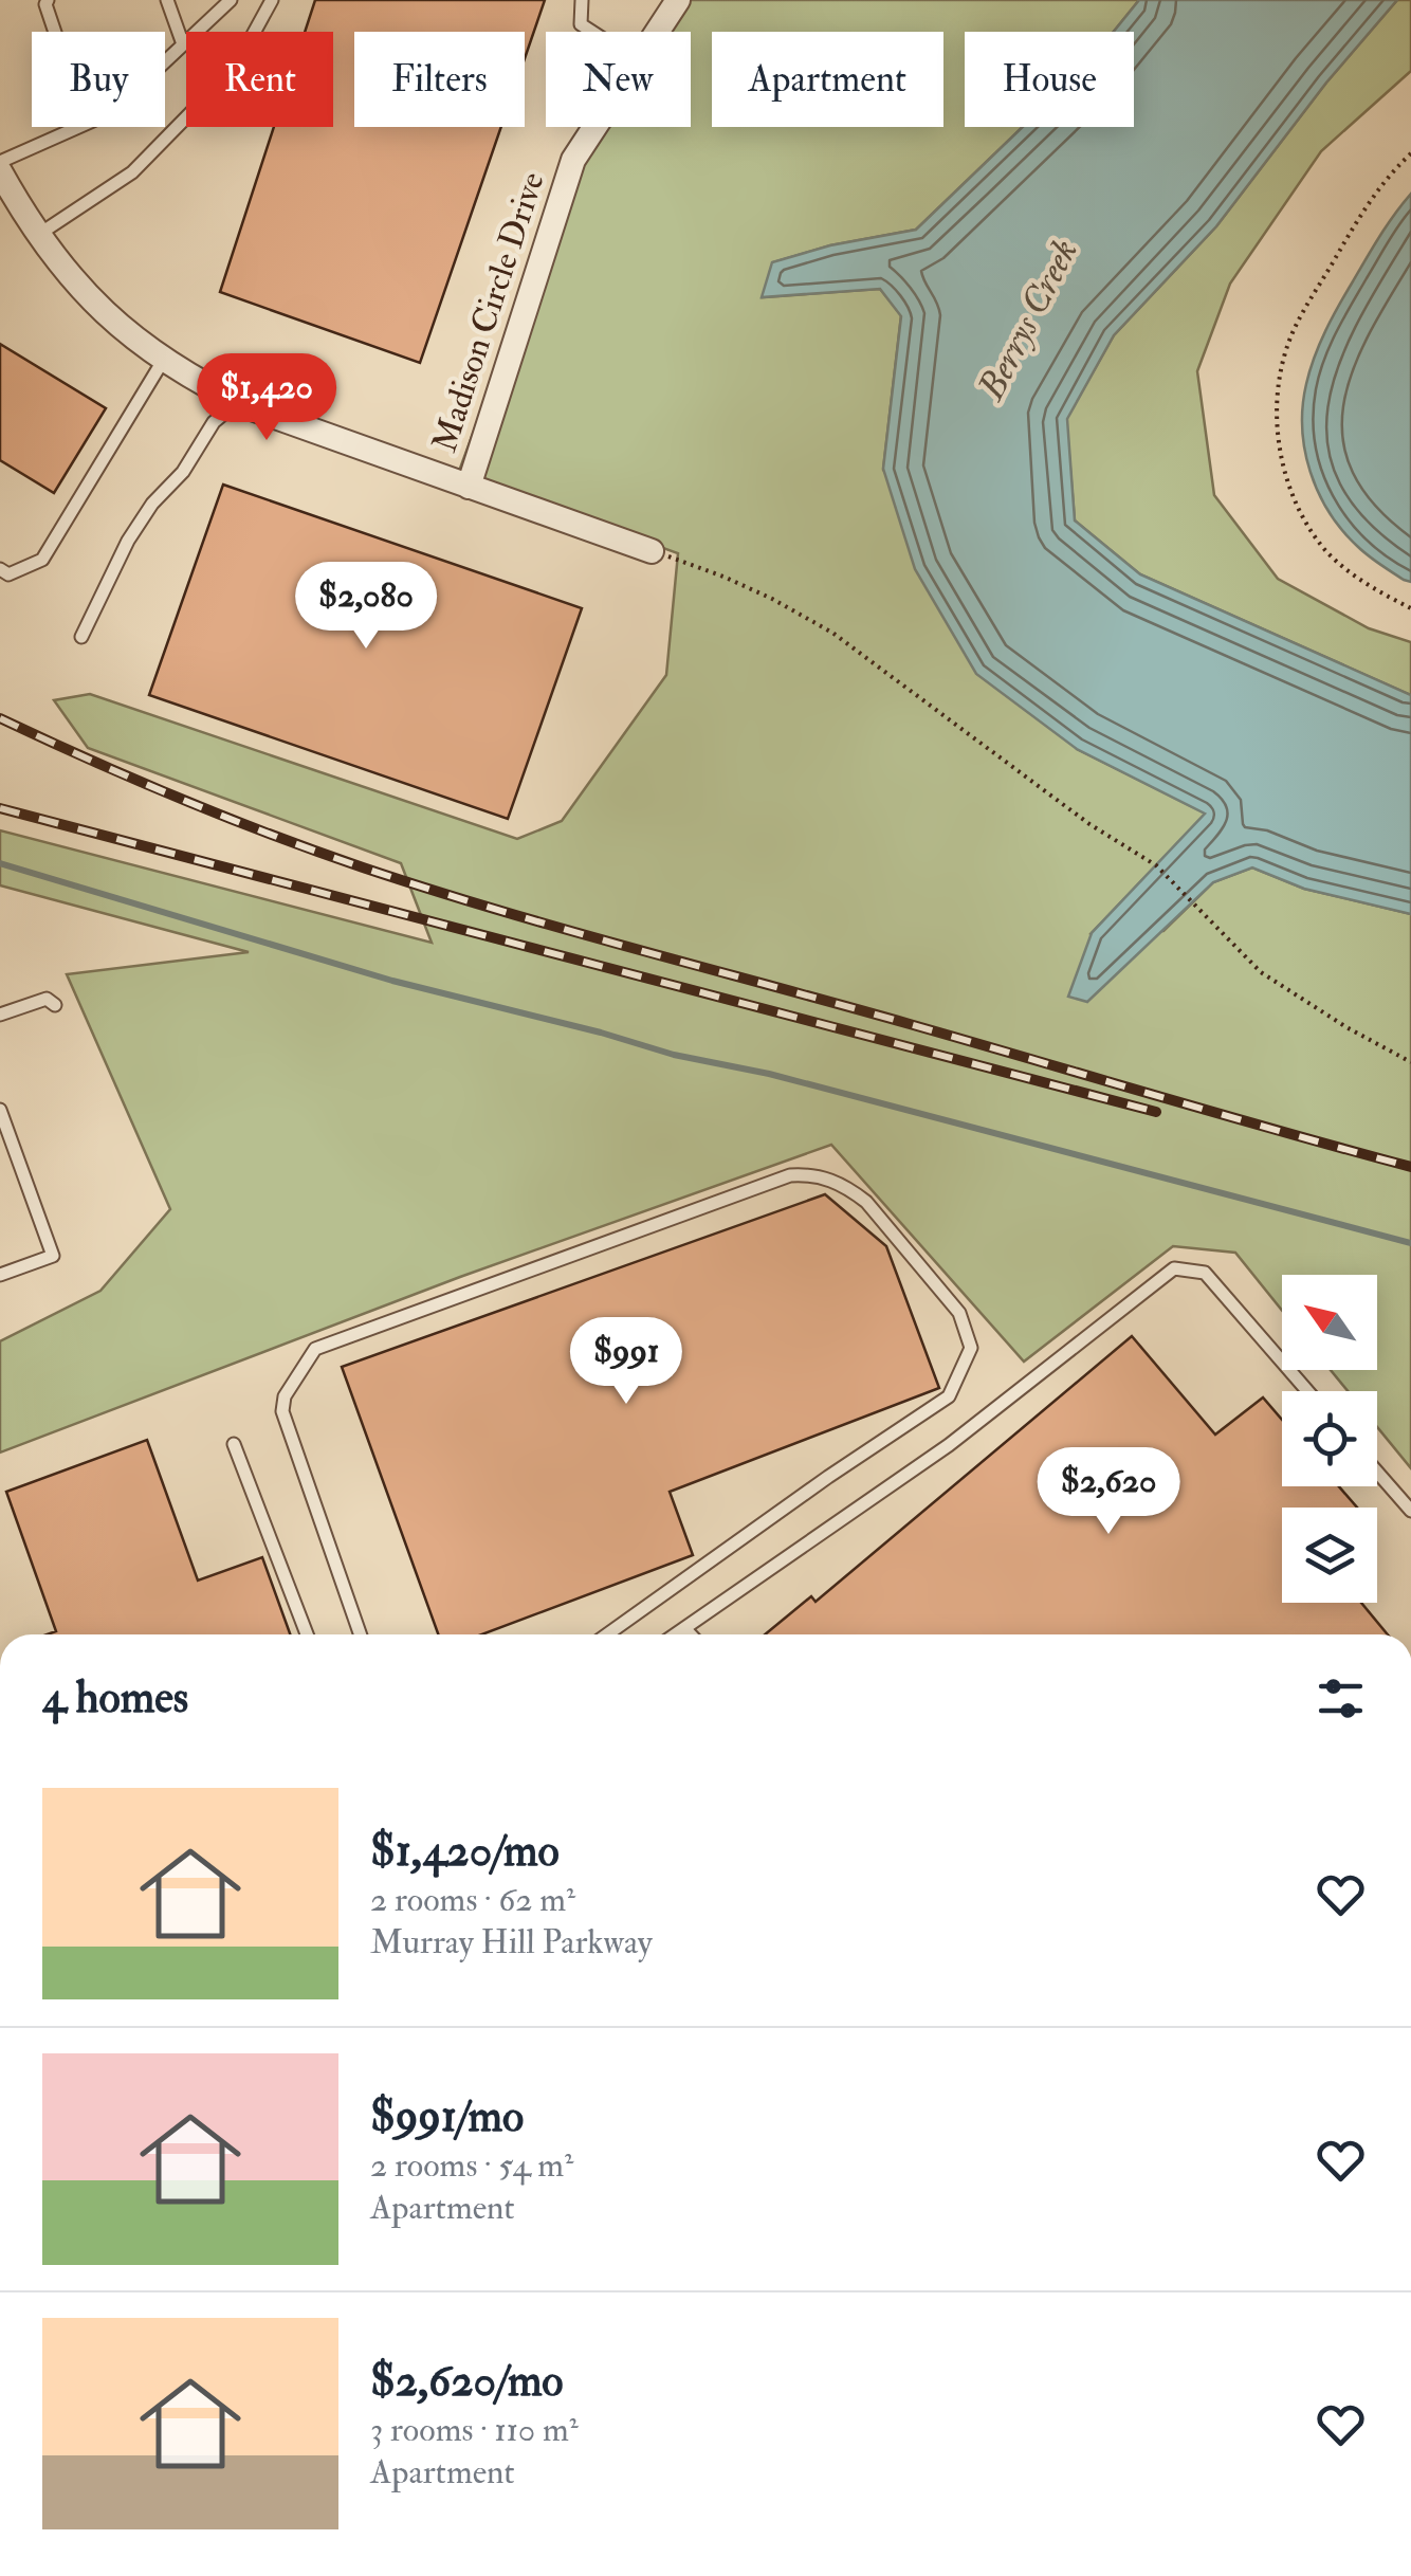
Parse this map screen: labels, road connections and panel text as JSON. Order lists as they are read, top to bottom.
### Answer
{
  "streets": {
    "street": ["Madison Circle Drive"]
  },
  "water": ["Berrys Creek"],
  "north": "top left",
  "page": {
    "chip": [
      "Buy",
      "Rent",
      "Filters",
      "New",
      "Apartment",
      "House"
    ],
    "price": [
      "$1,420",
      "$2,080",
      "$991",
      "$2,620"
    ],
    "heading": "4 homes",
    "list": [
      {
        "name": "$1,420/mo",
        "note": "2 rooms · 62 m² · Murray Hill Parkway"
      },
      {
        "name": "$991/mo",
        "note": "2 rooms · 54 m² · Apartment"
      },
      {
        "name": "$2,620/mo",
        "note": "3 rooms · 110 m² · Apartment"
      }
    ]
  }
}
